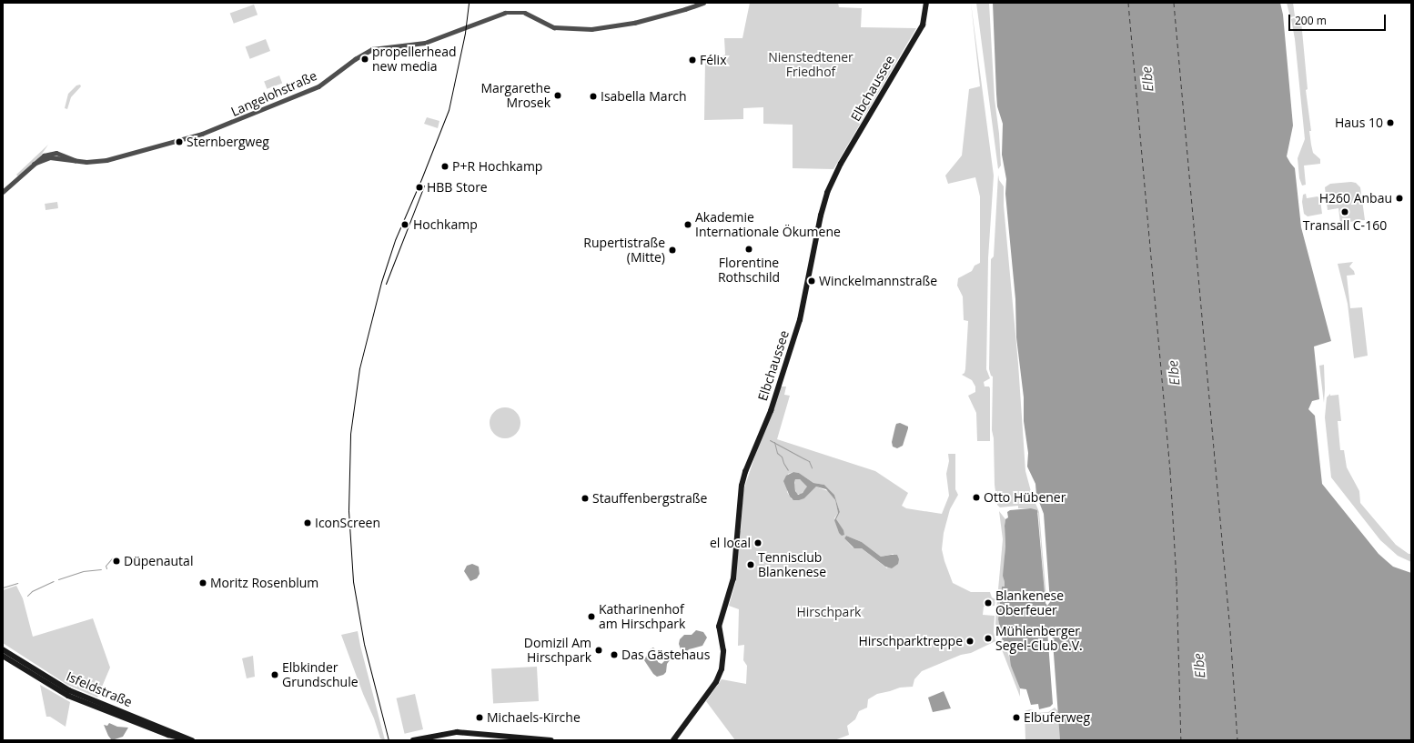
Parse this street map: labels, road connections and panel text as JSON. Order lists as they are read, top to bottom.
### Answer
{
  "streets": {
    "main road": ["Elbchaussee", "Isfeldstraße"],
    "street": ["Langelohstraße"]
  },
  "water": ["Elbe"],
  "parks": ["Nienstedtener Friedhof", "Hirschpark"],
  "places": [
    "propellerhead new media",
    "Félix",
    "Margarethe Mrosek",
    "Isabella March",
    "Haus 10",
    "Sternbergweg",
    "P+R Hochkamp",
    "HBB Store",
    "H260 Anbau",
    "Transall C-160",
    "Hochkamp",
    "Akademie Internationale Ökumene",
    "Florentine Rothschild",
    "Rupertistraße (Mitte)",
    "Winckelmannstraße",
    "Otto Hübener",
    "Stauffenbergstraße",
    "IconScreen",
    "el local",
    "Düpenautal",
    "Tennisclub Blankenese",
    "Moritz Rosenblum",
    "Blankenese Oberfeuer",
    "Katharinenhof am Hirschpark",
    "Mühlenberger Segel-Club e.V.",
    "Hirschparktreppe",
    "Domizil Am Hirschpark",
    "Das Gästehaus",
    "Elbkinder Grundschule",
    "Michaels-Kirche",
    "Elbuferweg"
  ],
  "scale_bar": "200 m"
}
